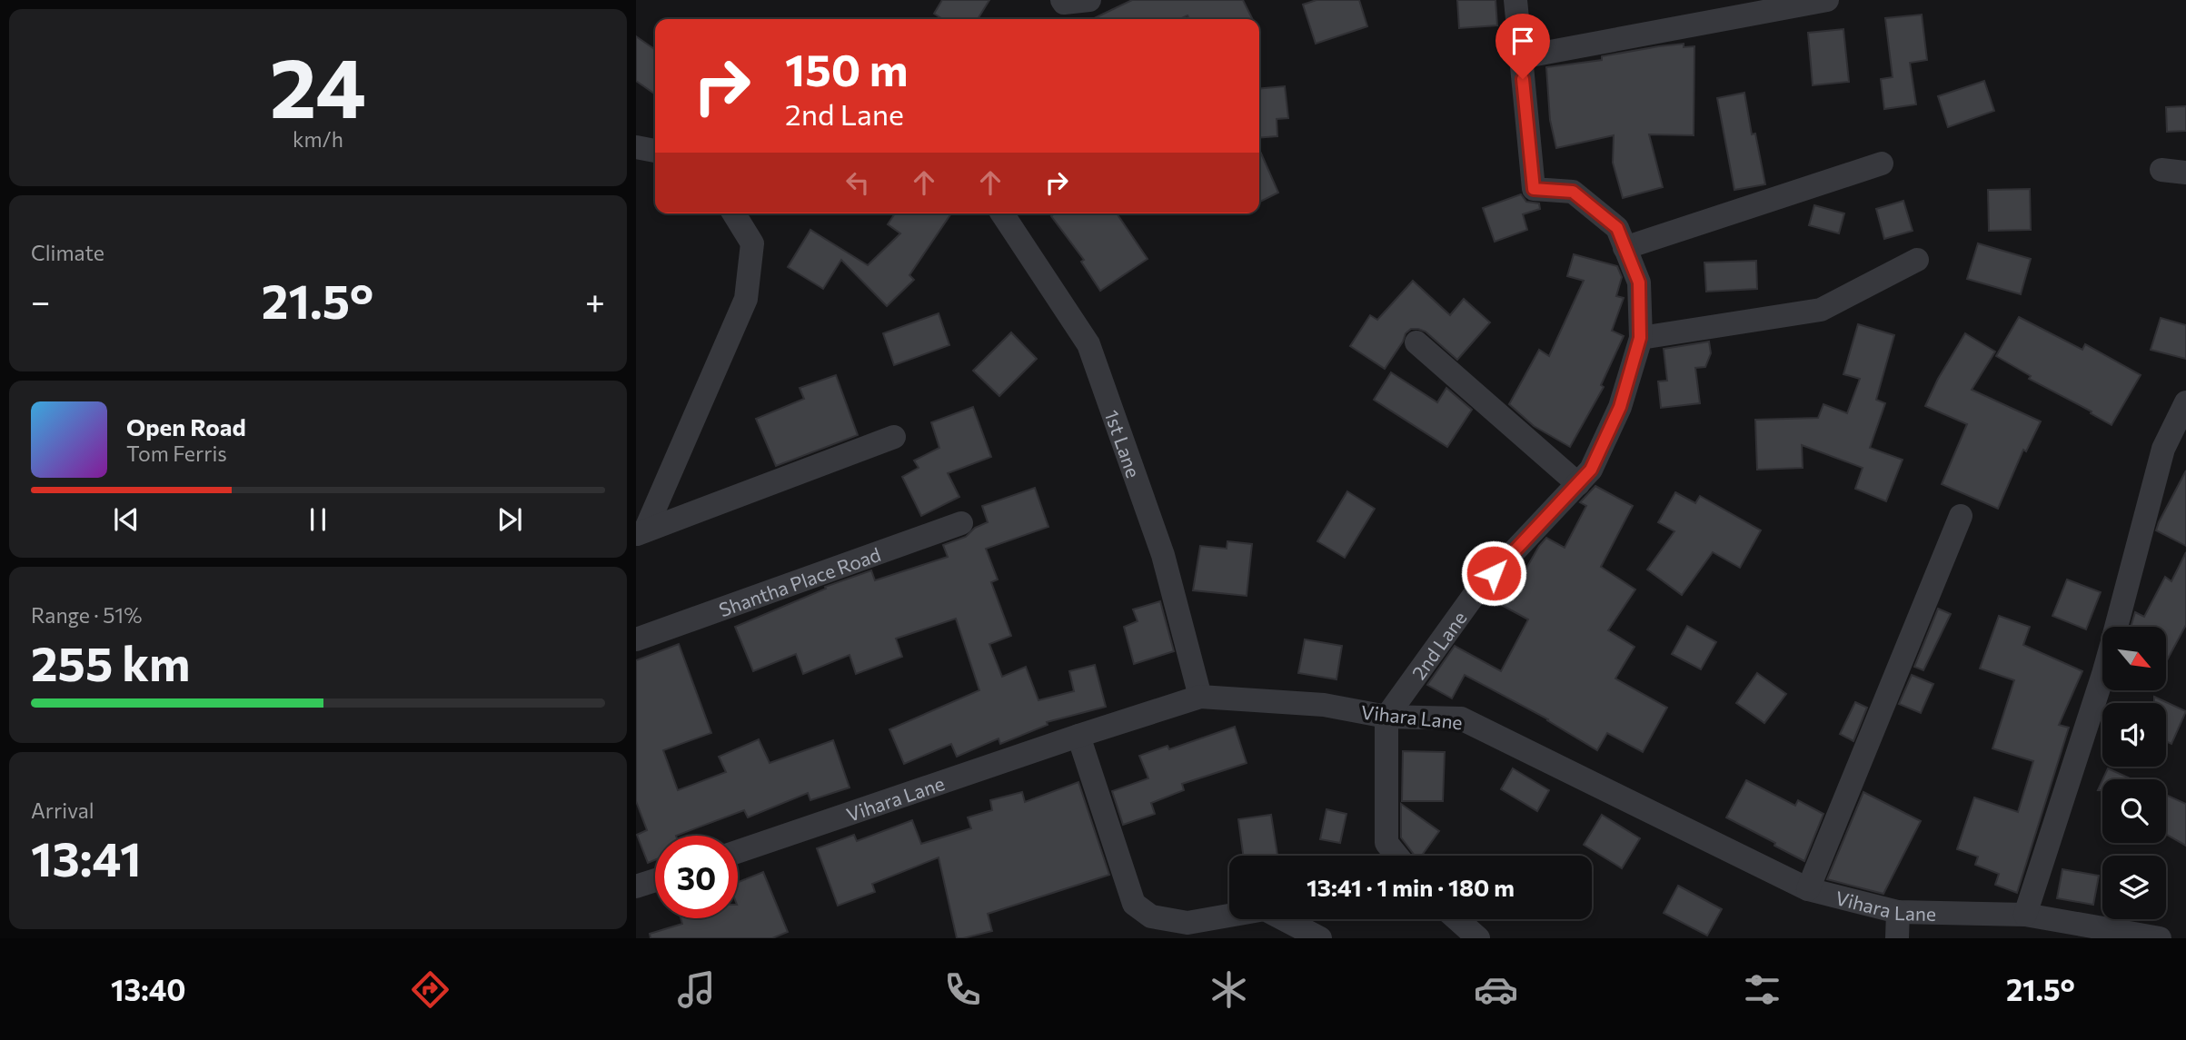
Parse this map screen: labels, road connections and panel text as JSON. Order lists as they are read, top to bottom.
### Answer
{
  "streets": {
    "street": [
      "1st Lane",
      "Shantha Place Road",
      "2nd Lane",
      "Vihara Lane"
    ]
  },
  "crossings": [
    ["1st Lane", "Vihara Lane"],
    ["2nd Lane", "Vihara Lane"]
  ],
  "north": "bottom right",
  "page": {
    "tile": [
      ["24", "km/h"],
      "Climate",
      ["Range · 51%", "255 km"],
      ["Arrival", "13:41"]
    ],
    "turn": ["150 m", "2nd Lane"],
    "heat": ["−", "21.5°", "+"],
    "song": ["Open Road", "Tom Ferris"],
    "limit": "30",
    "trip": "13:41 · 1 min · 180 m",
    "tabs": ["13:40", "21.5°"]
  }
}
